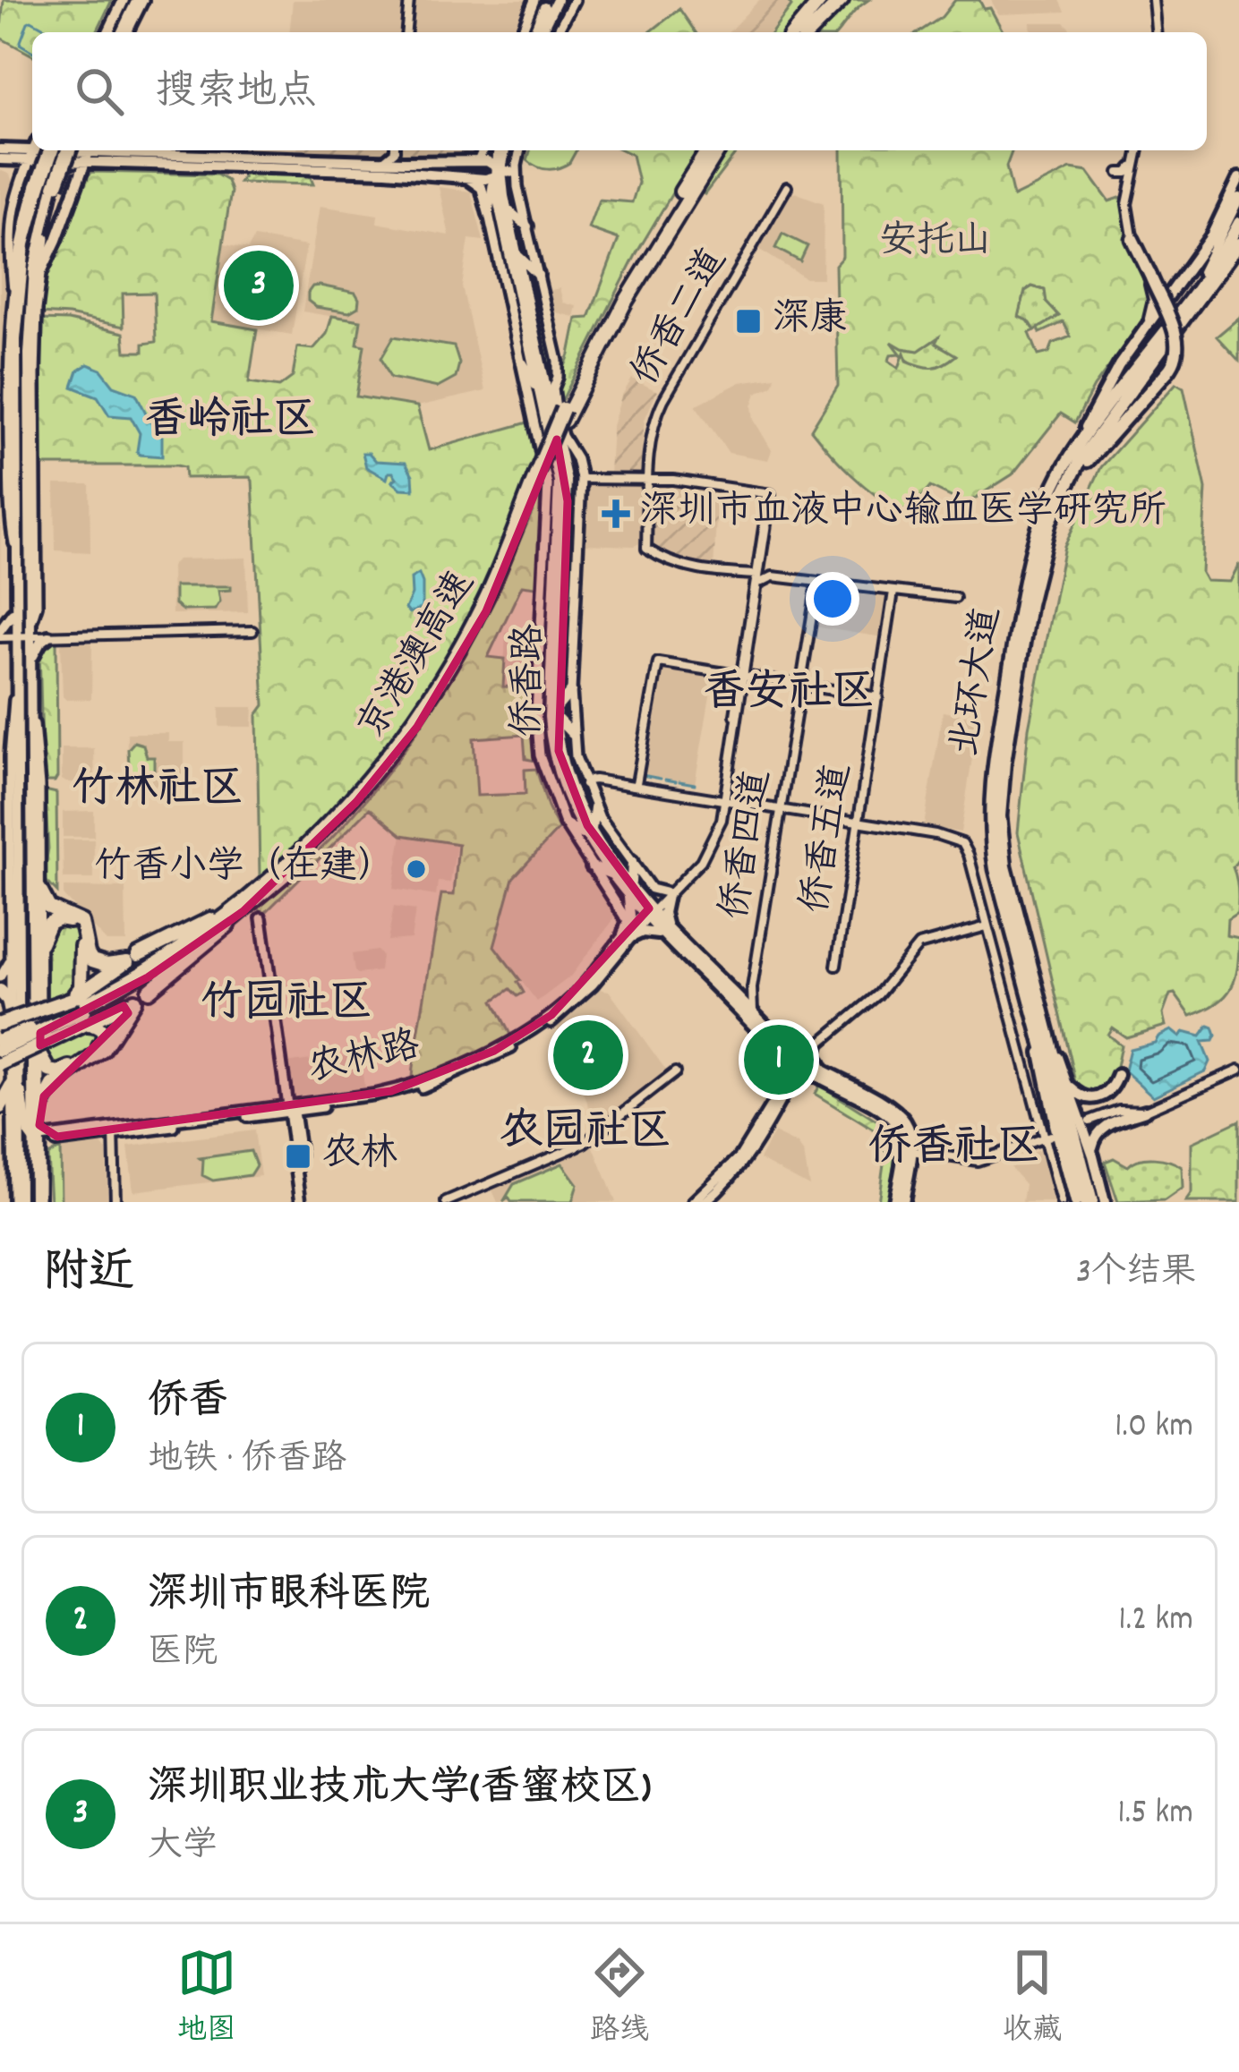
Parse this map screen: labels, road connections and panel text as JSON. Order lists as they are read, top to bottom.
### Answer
{
  "streets": {
    "highway": ["京港澳高速", "北环大道"],
    "main road": ["侨香路", "农林路"],
    "street": ["侨香二道", "侨香五道", "侨香四道"]
  },
  "crossings": [
    ["侨香路", "侨香四道"],
    ["侨香路", "农林路"]
  ],
  "districts": [
    "香岭社区",
    "香安社区",
    "竹林社区",
    "竹园社区",
    "农园社区",
    "侨香社区"
  ],
  "parks": ["安托山"],
  "places": {
    "transit": ["深康", "农林"],
    "health": ["深圳市血液中心输血医学研究所"],
    "other": ["竹香小学（在建）"]
  },
  "page": {
    "search": "搜索地点",
    "pins": ["3", "2", "1"],
    "heading": ["附近", "3个结果"],
    "list": [
      {
        "mark": "1",
        "name": "侨香",
        "note": "地铁 · 侨香路",
        "value": "1.0 km"
      },
      {
        "mark": "2",
        "name": "深圳市眼科医院",
        "note": "医院",
        "value": "1.2 km"
      },
      {
        "mark": "3",
        "name": "深圳职业技术大学(香蜜校区)",
        "note": "大学",
        "value": "1.5 km"
      }
    ],
    "nav": ["地图", "路线", "收藏"]
  }
}
